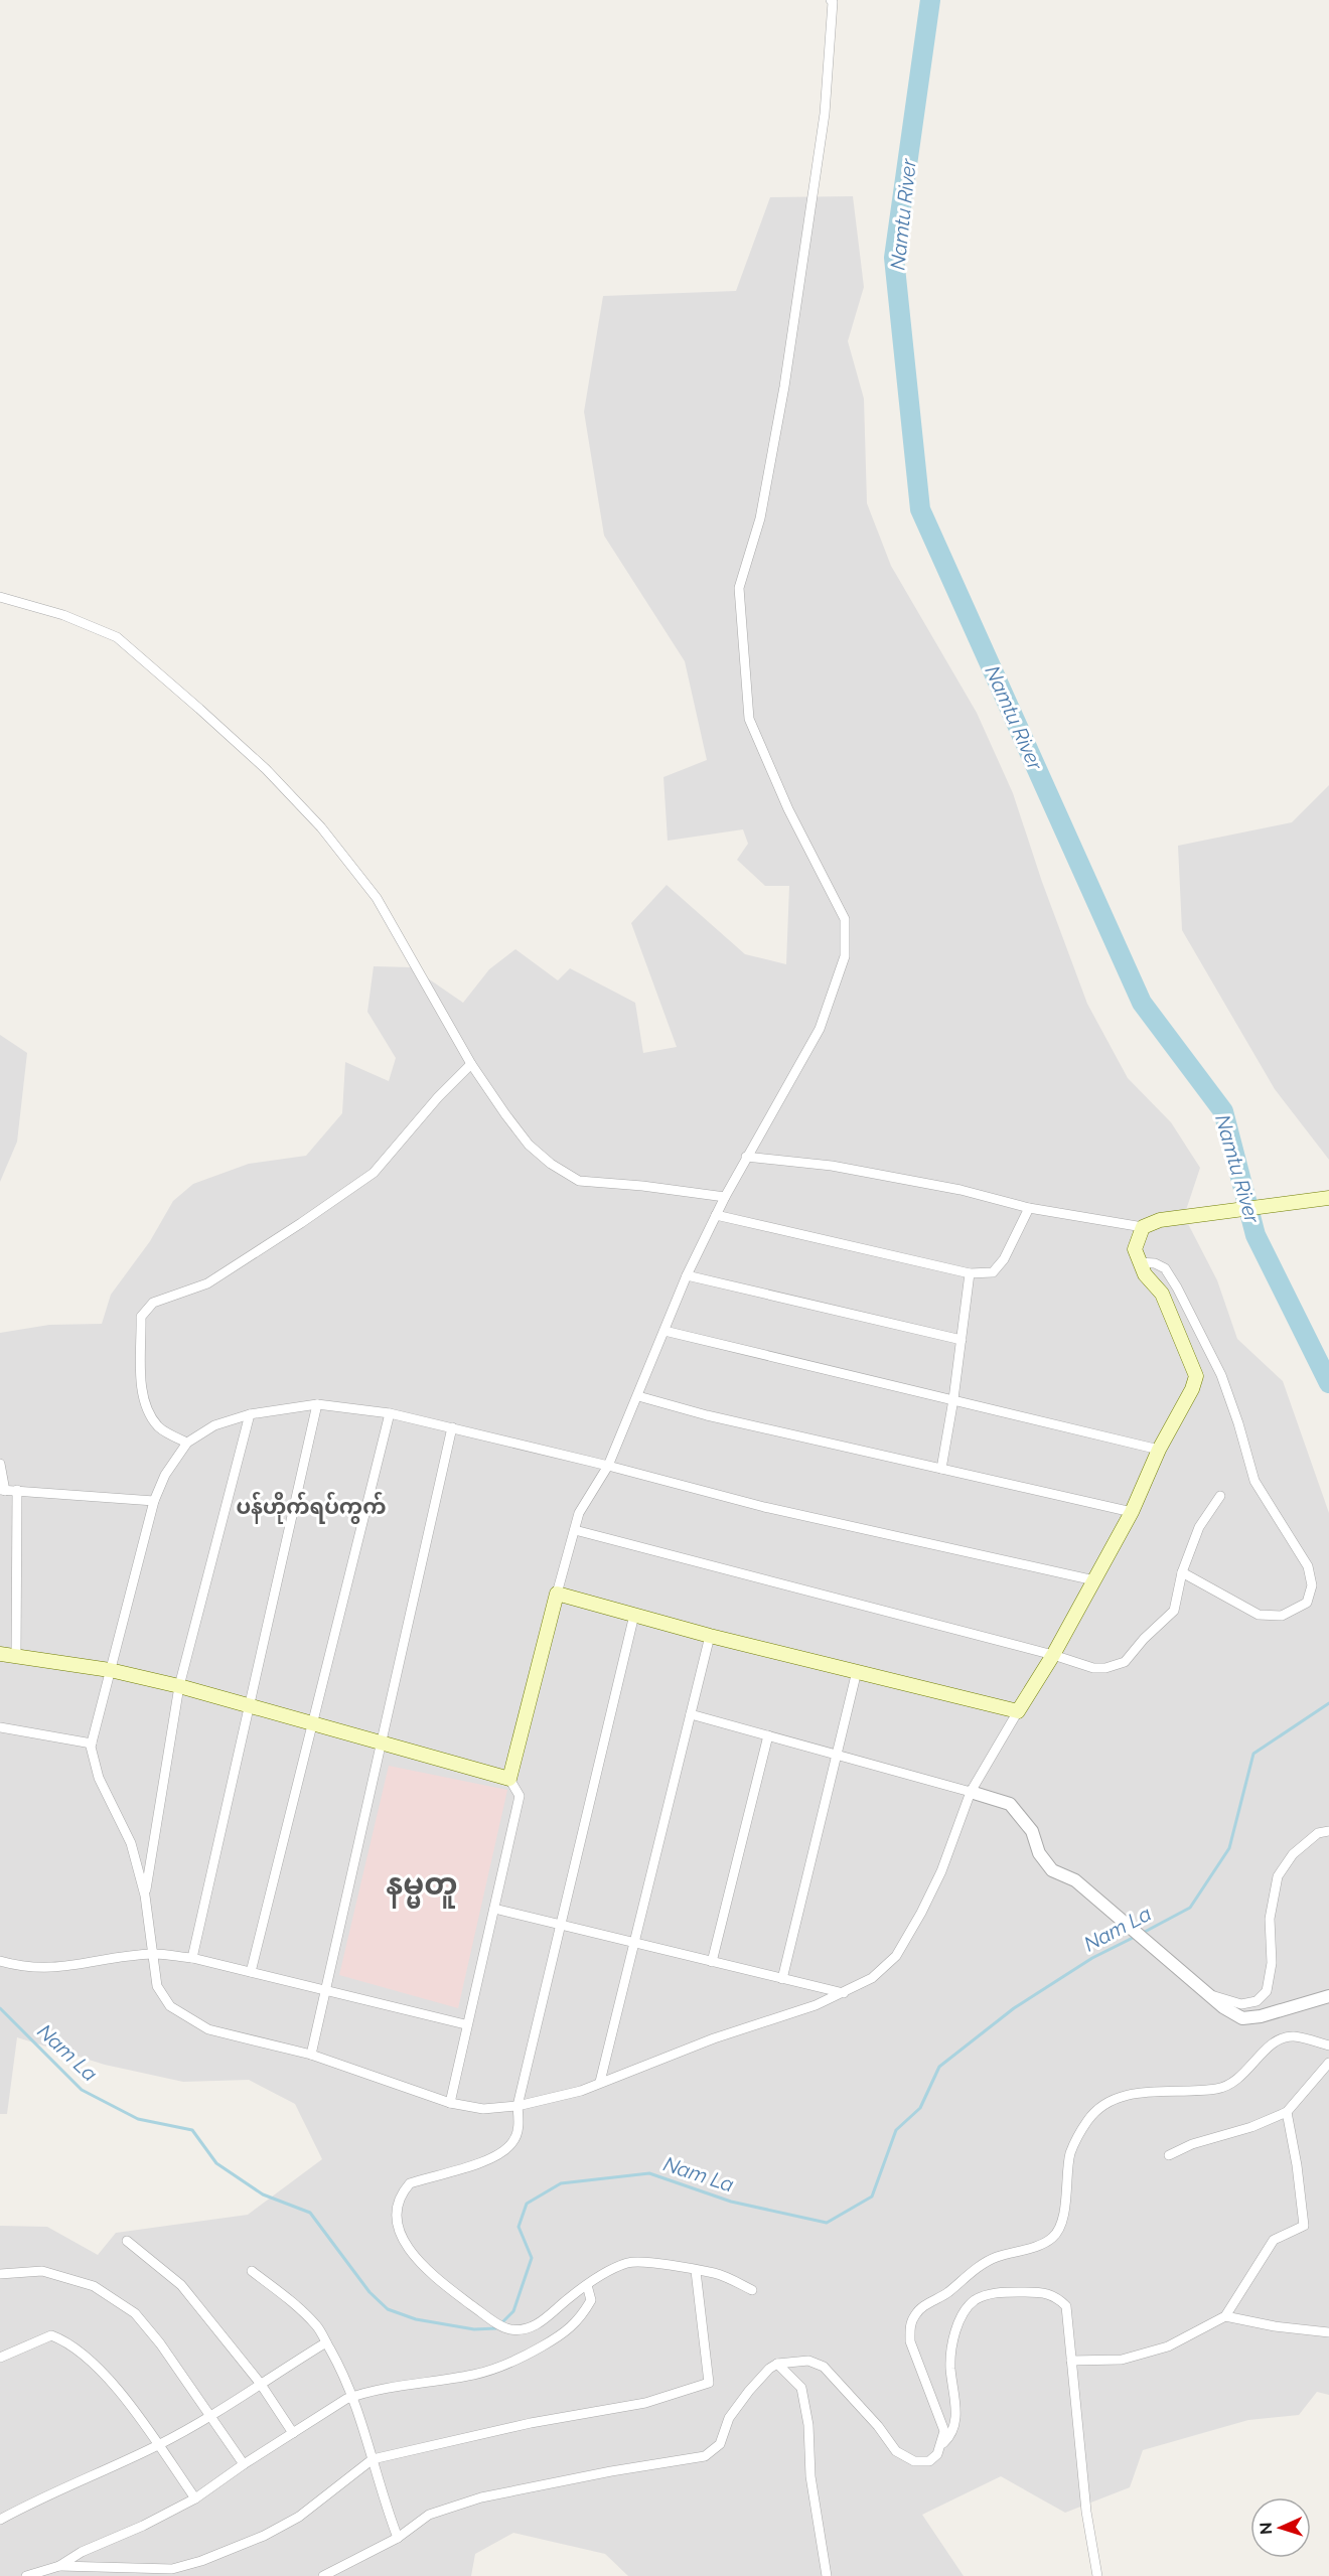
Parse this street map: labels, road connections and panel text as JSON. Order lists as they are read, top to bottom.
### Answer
{
  "districts": ["ပန်ဟိုက်ရပ်ကွက်", "နမ္မတူ"],
  "water": ["Namtu River", "Nam La"],
  "north": "left"
}
